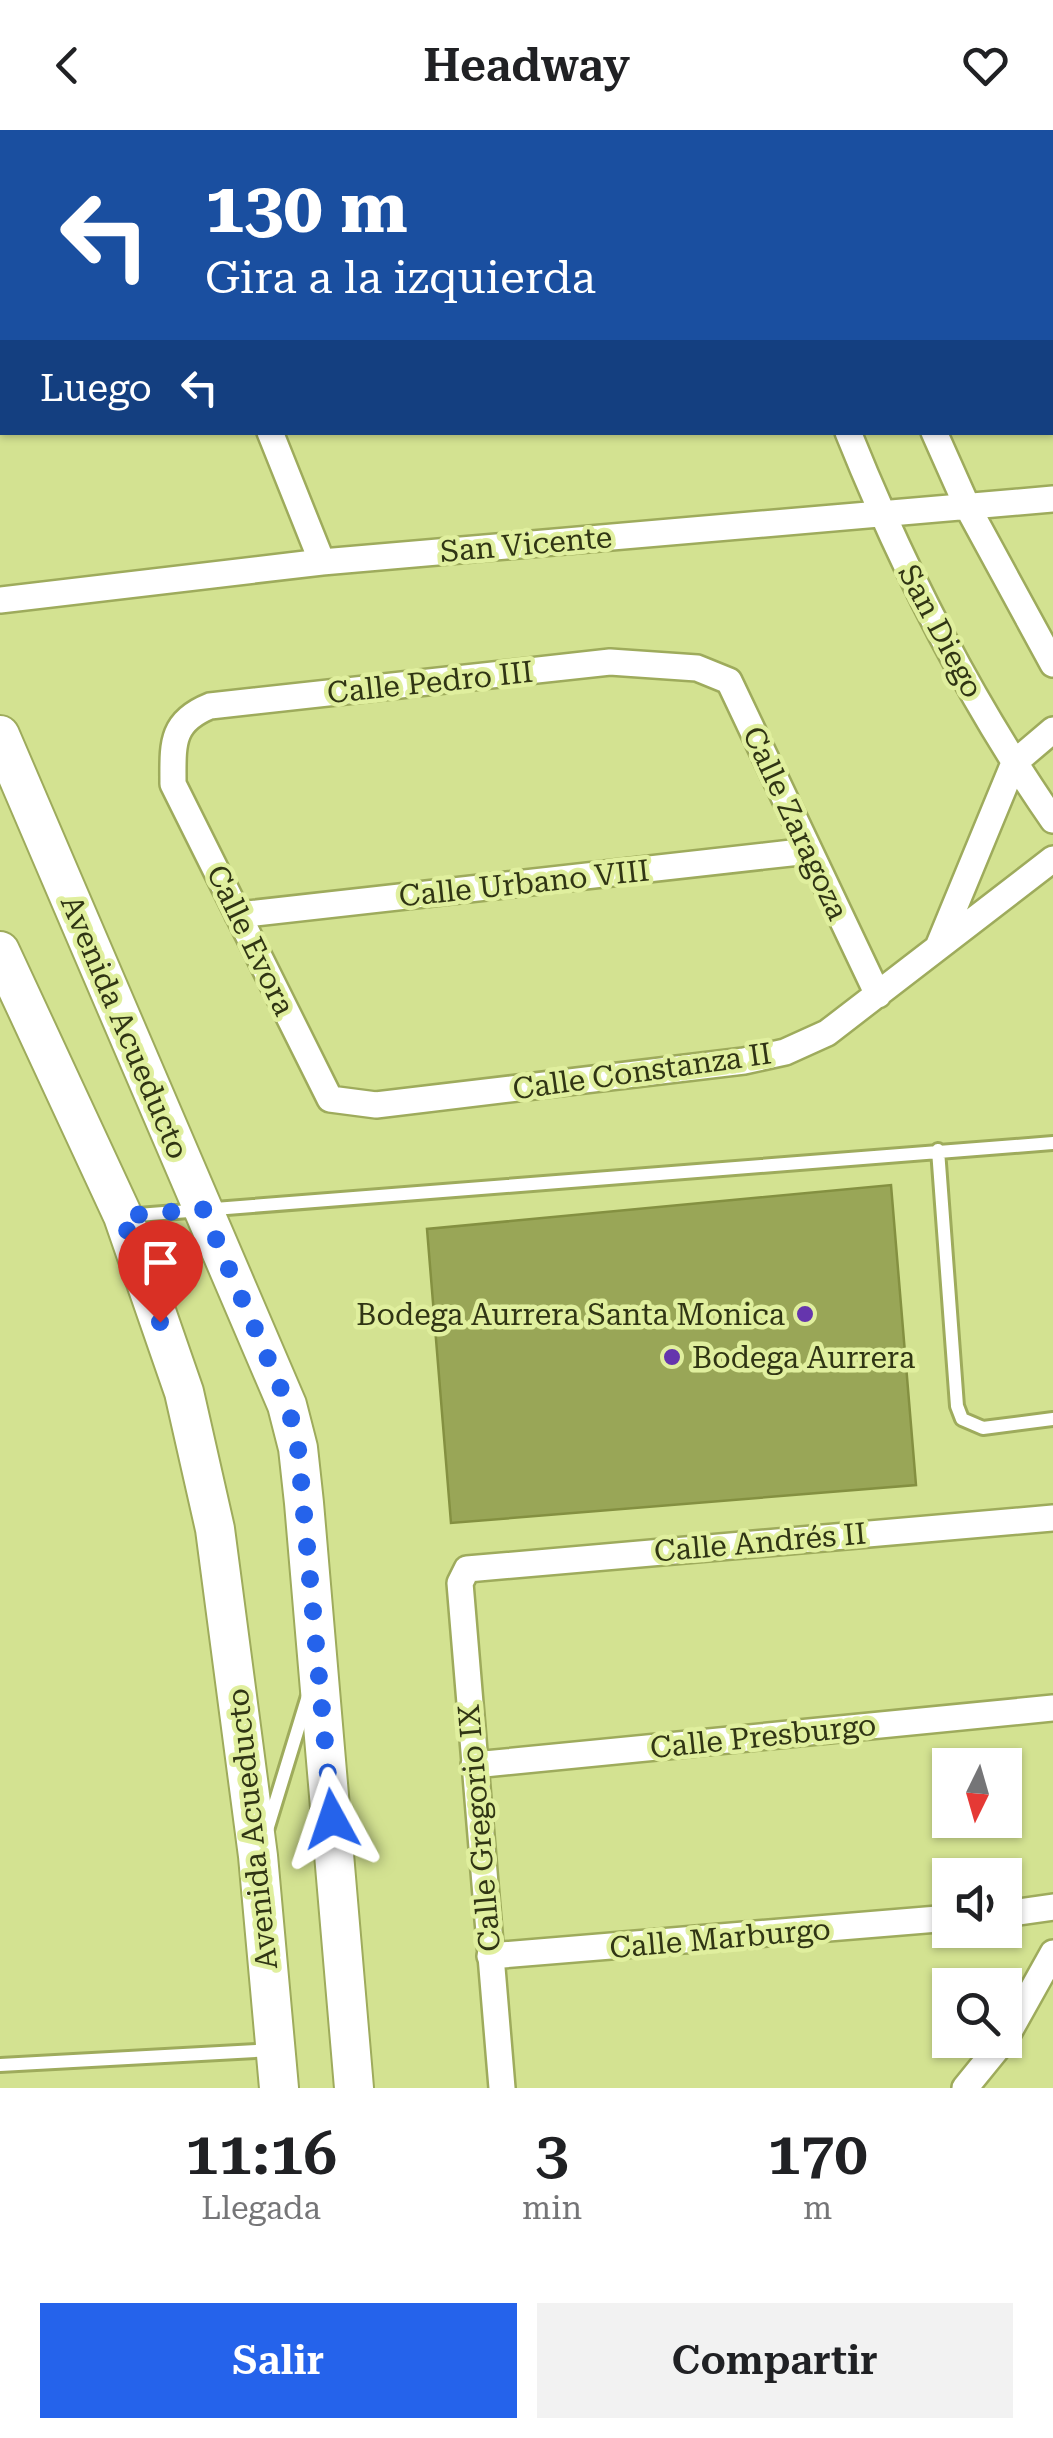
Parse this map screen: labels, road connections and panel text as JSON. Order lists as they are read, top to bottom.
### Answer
{
  "streets": {
    "street": [
      "San Vicente",
      "San Diego",
      "Calle Pedro III",
      "Calle Zaragoza",
      "Calle Urbano VIII",
      "Calle Evora",
      "Avenida Acueducto",
      "Calle Constanza II",
      "Calle Andrés II",
      "Calle Presburgo",
      "Calle Gregorio IX",
      "Calle Marburgo"
    ]
  },
  "crossings": [
    ["San Vicente", "San Diego"],
    ["Calle Pedro III", "Calle Zaragoza"],
    ["Calle Pedro III", "Calle Evora"],
    ["Calle Zaragoza", "Calle Urbano VIII"],
    ["Calle Zaragoza", "Calle Constanza II"],
    ["Calle Urbano VIII", "Calle Evora"],
    ["Calle Evora", "Calle Constanza II"],
    ["Calle Andrés II", "Calle Gregorio IX"],
    ["Calle Presburgo", "Calle Gregorio IX"],
    ["Calle Gregorio IX", "Calle Marburgo"]
  ],
  "places": ["Bodega Aurrera Santa Monica", "Bodega Aurrera"],
  "north": "bottom",
  "page": {
    "header": "Headway",
    "turn": ["130 m", "Gira a la izquierda"],
    "then": "Luego",
    "eta": [
      "11:16",
      "Llegada",
      "3",
      "min",
      "170",
      "m"
    ],
    "buttons": ["Salir", "Compartir"]
  }
}
